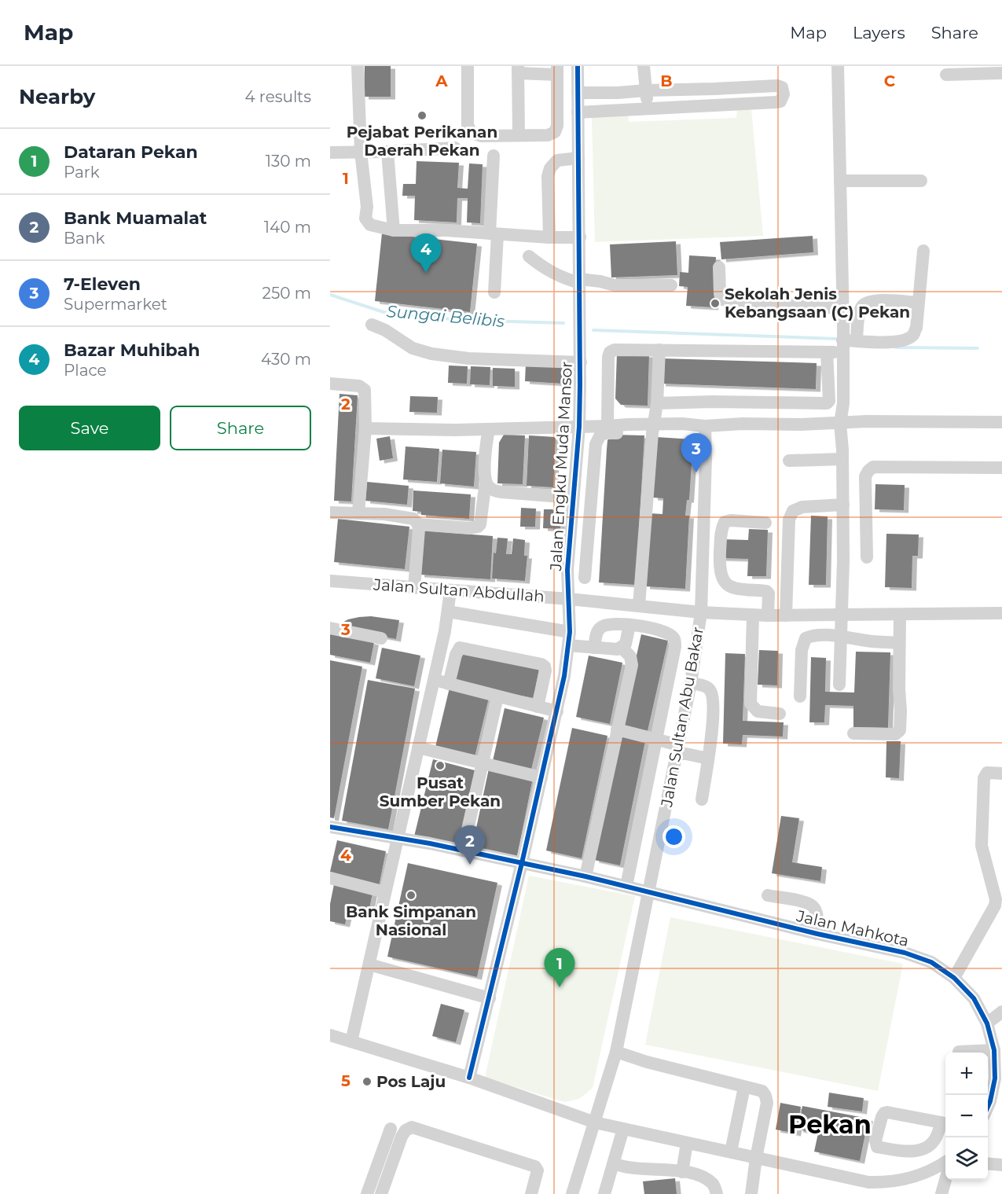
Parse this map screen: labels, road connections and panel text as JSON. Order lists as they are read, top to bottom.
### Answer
{
  "streets": {
    "street": [
      "Jalan Engku Muda Mansor",
      "Jalan Sultan Abdullah",
      "Jalan Sultan Abu Bakar",
      "Jalan Mahkota"
    ]
  },
  "crossings": [
    ["Jalan Engku Muda Mansor", "Jalan Sultan Abdullah"],
    ["Jalan Engku Muda Mansor", "Jalan Mahkota"],
    ["Jalan Sultan Abdullah", "Jalan Sultan Abu Bakar"],
    ["Jalan Sultan Abu Bakar", "Jalan Mahkota"]
  ],
  "districts": ["Pekan"],
  "water": ["Sungai Belibis"],
  "places": [
    "Pejabat Perikanan Daerah Pekan",
    "Sekolah Jenis Kebangsaan (C) Pekan",
    "Pusat Sumber Pekan",
    "Bank Simpanan Nasional",
    "Pos Laju"
  ],
  "page": {
    "header": "Map",
    "nav": ["Map", "Layers", "Share"],
    "heading": ["Nearby", "4 results"],
    "list": [
      {
        "mark": "1",
        "name": "Dataran Pekan",
        "note": "Park",
        "value": "130 m"
      },
      {
        "mark": "2",
        "name": "Bank Muamalat",
        "note": "Bank",
        "value": "140 m"
      },
      {
        "mark": "3",
        "name": "7-Eleven",
        "note": "Supermarket",
        "value": "250 m"
      },
      {
        "mark": "4",
        "name": "Bazar Muhibah",
        "note": "Place",
        "value": "430 m"
      }
    ],
    "pins": [
      "4",
      "3",
      "2",
      "1"
    ],
    "buttons": ["Save", "Share"],
    "map_buttons": ["+", "−"]
  },
  "grid": {
    "columns": ["A", "B", "C"],
    "rows": [
      "1",
      "2",
      "3",
      "4",
      "5"
    ]
  }
}
